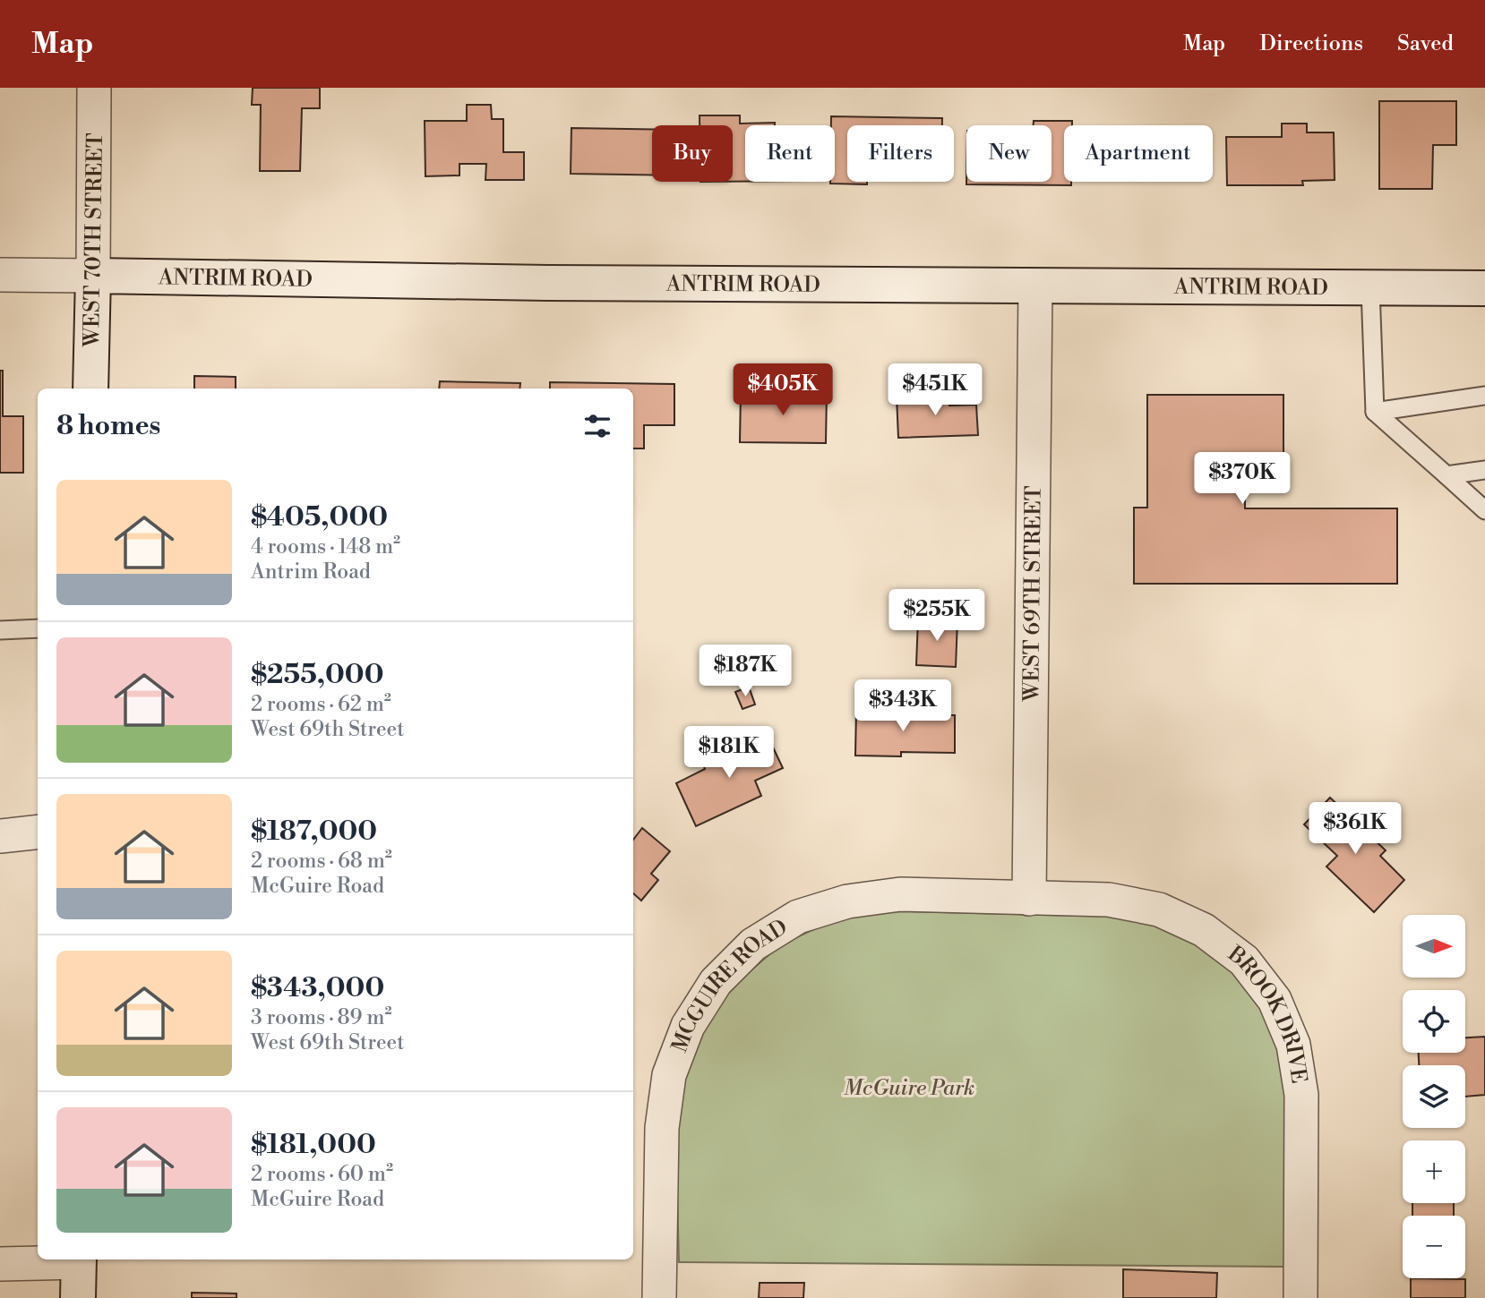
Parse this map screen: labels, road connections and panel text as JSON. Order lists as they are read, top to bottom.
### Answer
{
  "streets": {
    "street": [
      "WEST 70TH STREET",
      "ANTRIM ROAD",
      "WEST 69TH STREET",
      "MCGUIRE ROAD",
      "BROOK DRIVE"
    ]
  },
  "crossings": [
    ["WEST 70TH STREET", "ANTRIM ROAD"],
    ["ANTRIM ROAD", "WEST 69TH STREET"],
    ["WEST 69TH STREET", "MCGUIRE ROAD"],
    ["WEST 69TH STREET", "BROOK DRIVE"],
    ["MCGUIRE ROAD", "BROOK DRIVE"]
  ],
  "parks": ["McGuire Park"],
  "north": "right",
  "page": {
    "header": "Map",
    "nav": ["Map", "Directions", "Saved"],
    "chip": [
      "Buy",
      "Rent",
      "Filters",
      "New",
      "Apartment"
    ],
    "price": [
      "$405K",
      "$451K",
      "$370K",
      "$255K",
      "$187K",
      "$343K",
      "$181K",
      "$361K"
    ],
    "heading": "8 homes",
    "list": [
      {
        "name": "$405,000",
        "note": "4 rooms · 148 m² · Antrim Road"
      },
      {
        "name": "$255,000",
        "note": "2 rooms · 62 m² · West 69th Street"
      },
      {
        "name": "$187,000",
        "note": "2 rooms · 68 m² · McGuire Road"
      },
      {
        "name": "$343,000",
        "note": "3 rooms · 89 m² · West 69th Street"
      },
      {
        "name": "$181,000",
        "note": "2 rooms · 60 m² · McGuire Road"
      }
    ],
    "map_buttons": ["+", "−"]
  }
}
